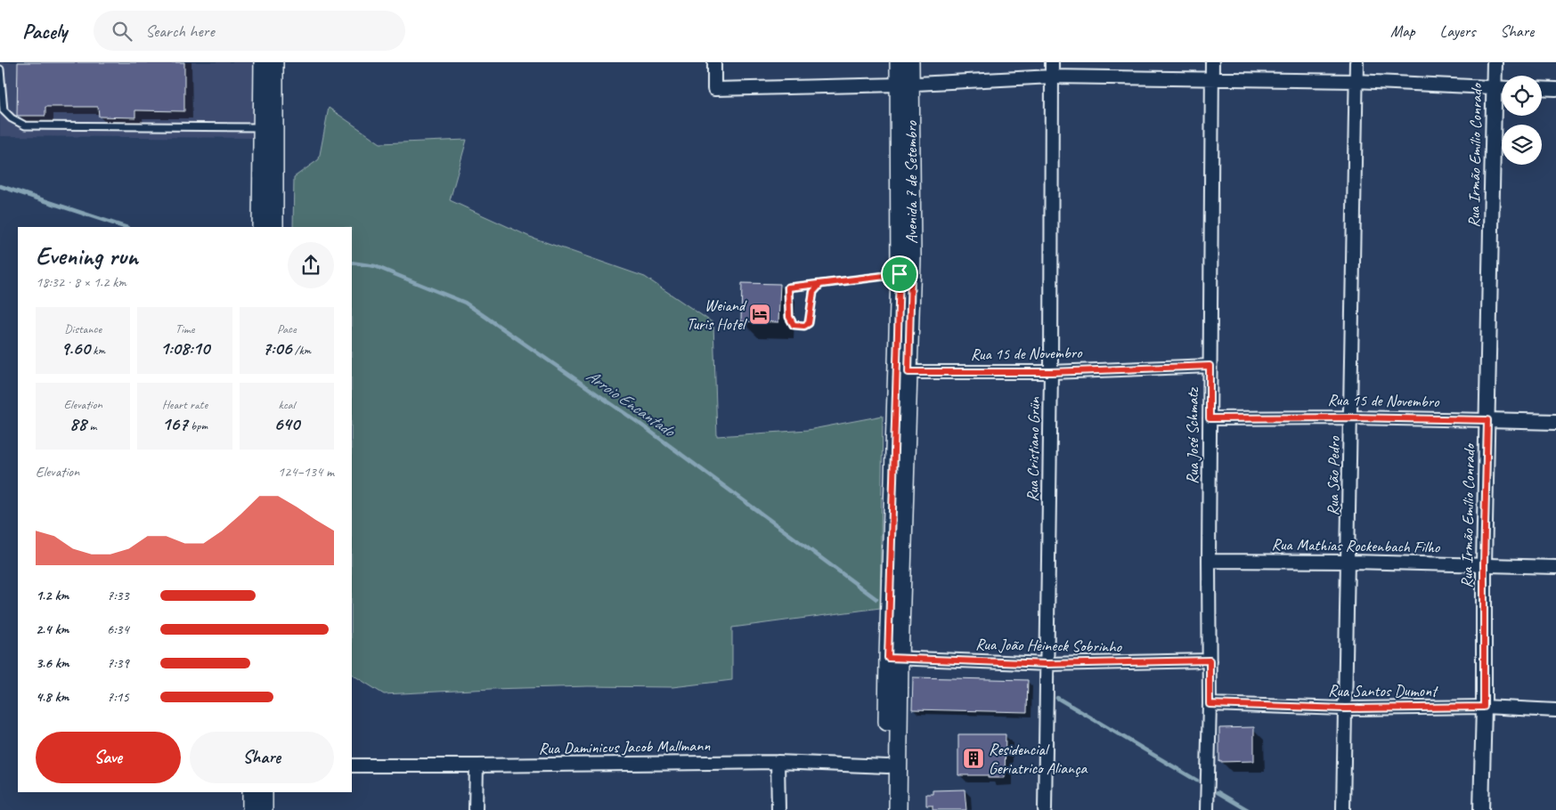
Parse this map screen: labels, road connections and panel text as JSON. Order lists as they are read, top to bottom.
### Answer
{
  "streets": {
    "main road": ["Avenida 7 de Setembro"],
    "street": [
      "Rua Irmão Emílio Conrado",
      "Rua 15 de Novembro",
      "Rua José Schmatz",
      "Rua Cristiano Grün",
      "Rua São Pedro",
      "Rua Mathias Rockenbach Filho",
      "Rua João Heineck Sobrinho",
      "Rua Santos Dumont",
      "Rua Daminicus Jacob Mallmann"
    ]
  },
  "crossings": [
    ["Rua Irmão Emílio Conrado", "Rua 15 de Novembro"],
    ["Rua Irmão Emílio Conrado", "Rua Mathias Rockenbach Filho"],
    ["Rua Irmão Emílio Conrado", "Rua Santos Dumont"],
    ["Avenida 7 de Setembro", "Rua 15 de Novembro"],
    ["Avenida 7 de Setembro", "Rua João Heineck Sobrinho"],
    ["Avenida 7 de Setembro", "Rua Daminicus Jacob Mallmann"],
    ["Rua 15 de Novembro", "Rua José Schmatz"],
    ["Rua 15 de Novembro", "Rua Cristiano Grün"],
    ["Rua 15 de Novembro", "Rua São Pedro"],
    ["Rua José Schmatz", "Rua Mathias Rockenbach Filho"],
    ["Rua José Schmatz", "Rua João Heineck Sobrinho"],
    ["Rua José Schmatz", "Rua Santos Dumont"],
    ["Rua Cristiano Grün", "Rua João Heineck Sobrinho"],
    ["Rua São Pedro", "Rua Mathias Rockenbach Filho"],
    ["Rua São Pedro", "Rua Santos Dumont"]
  ],
  "water": ["Arroio Encantado"],
  "places": {
    "hotel": ["Weiand Turis Hotel"],
    "building": ["Residencial Geriatrico Aliança"]
  },
  "page": {
    "header": "Pacely",
    "search": "Search here",
    "nav": ["Map", "Layers", "Share"],
    "heading": ["Evening run", "18:32 · 8 × 1.2 km"],
    "stats": [
      ["Distance", "9.60 km"],
      ["Time", "1:08:10"],
      ["Pace", "7:06 /km"],
      ["Elevation", "88 m"],
      ["Heart rate", "167 bpm"],
      ["kcal", "640"]
    ],
    "chart": ["Elevation", "124–134 m"],
    "list": [
      {
        "name": "1.2 km",
        "note": "7:33"
      },
      {
        "name": "2.4 km",
        "note": "6:34"
      },
      {
        "name": "3.6 km",
        "note": "7:39"
      },
      {
        "name": "4.8 km",
        "note": "7:15"
      }
    ],
    "buttons": ["Save", "Share"]
  }
}
